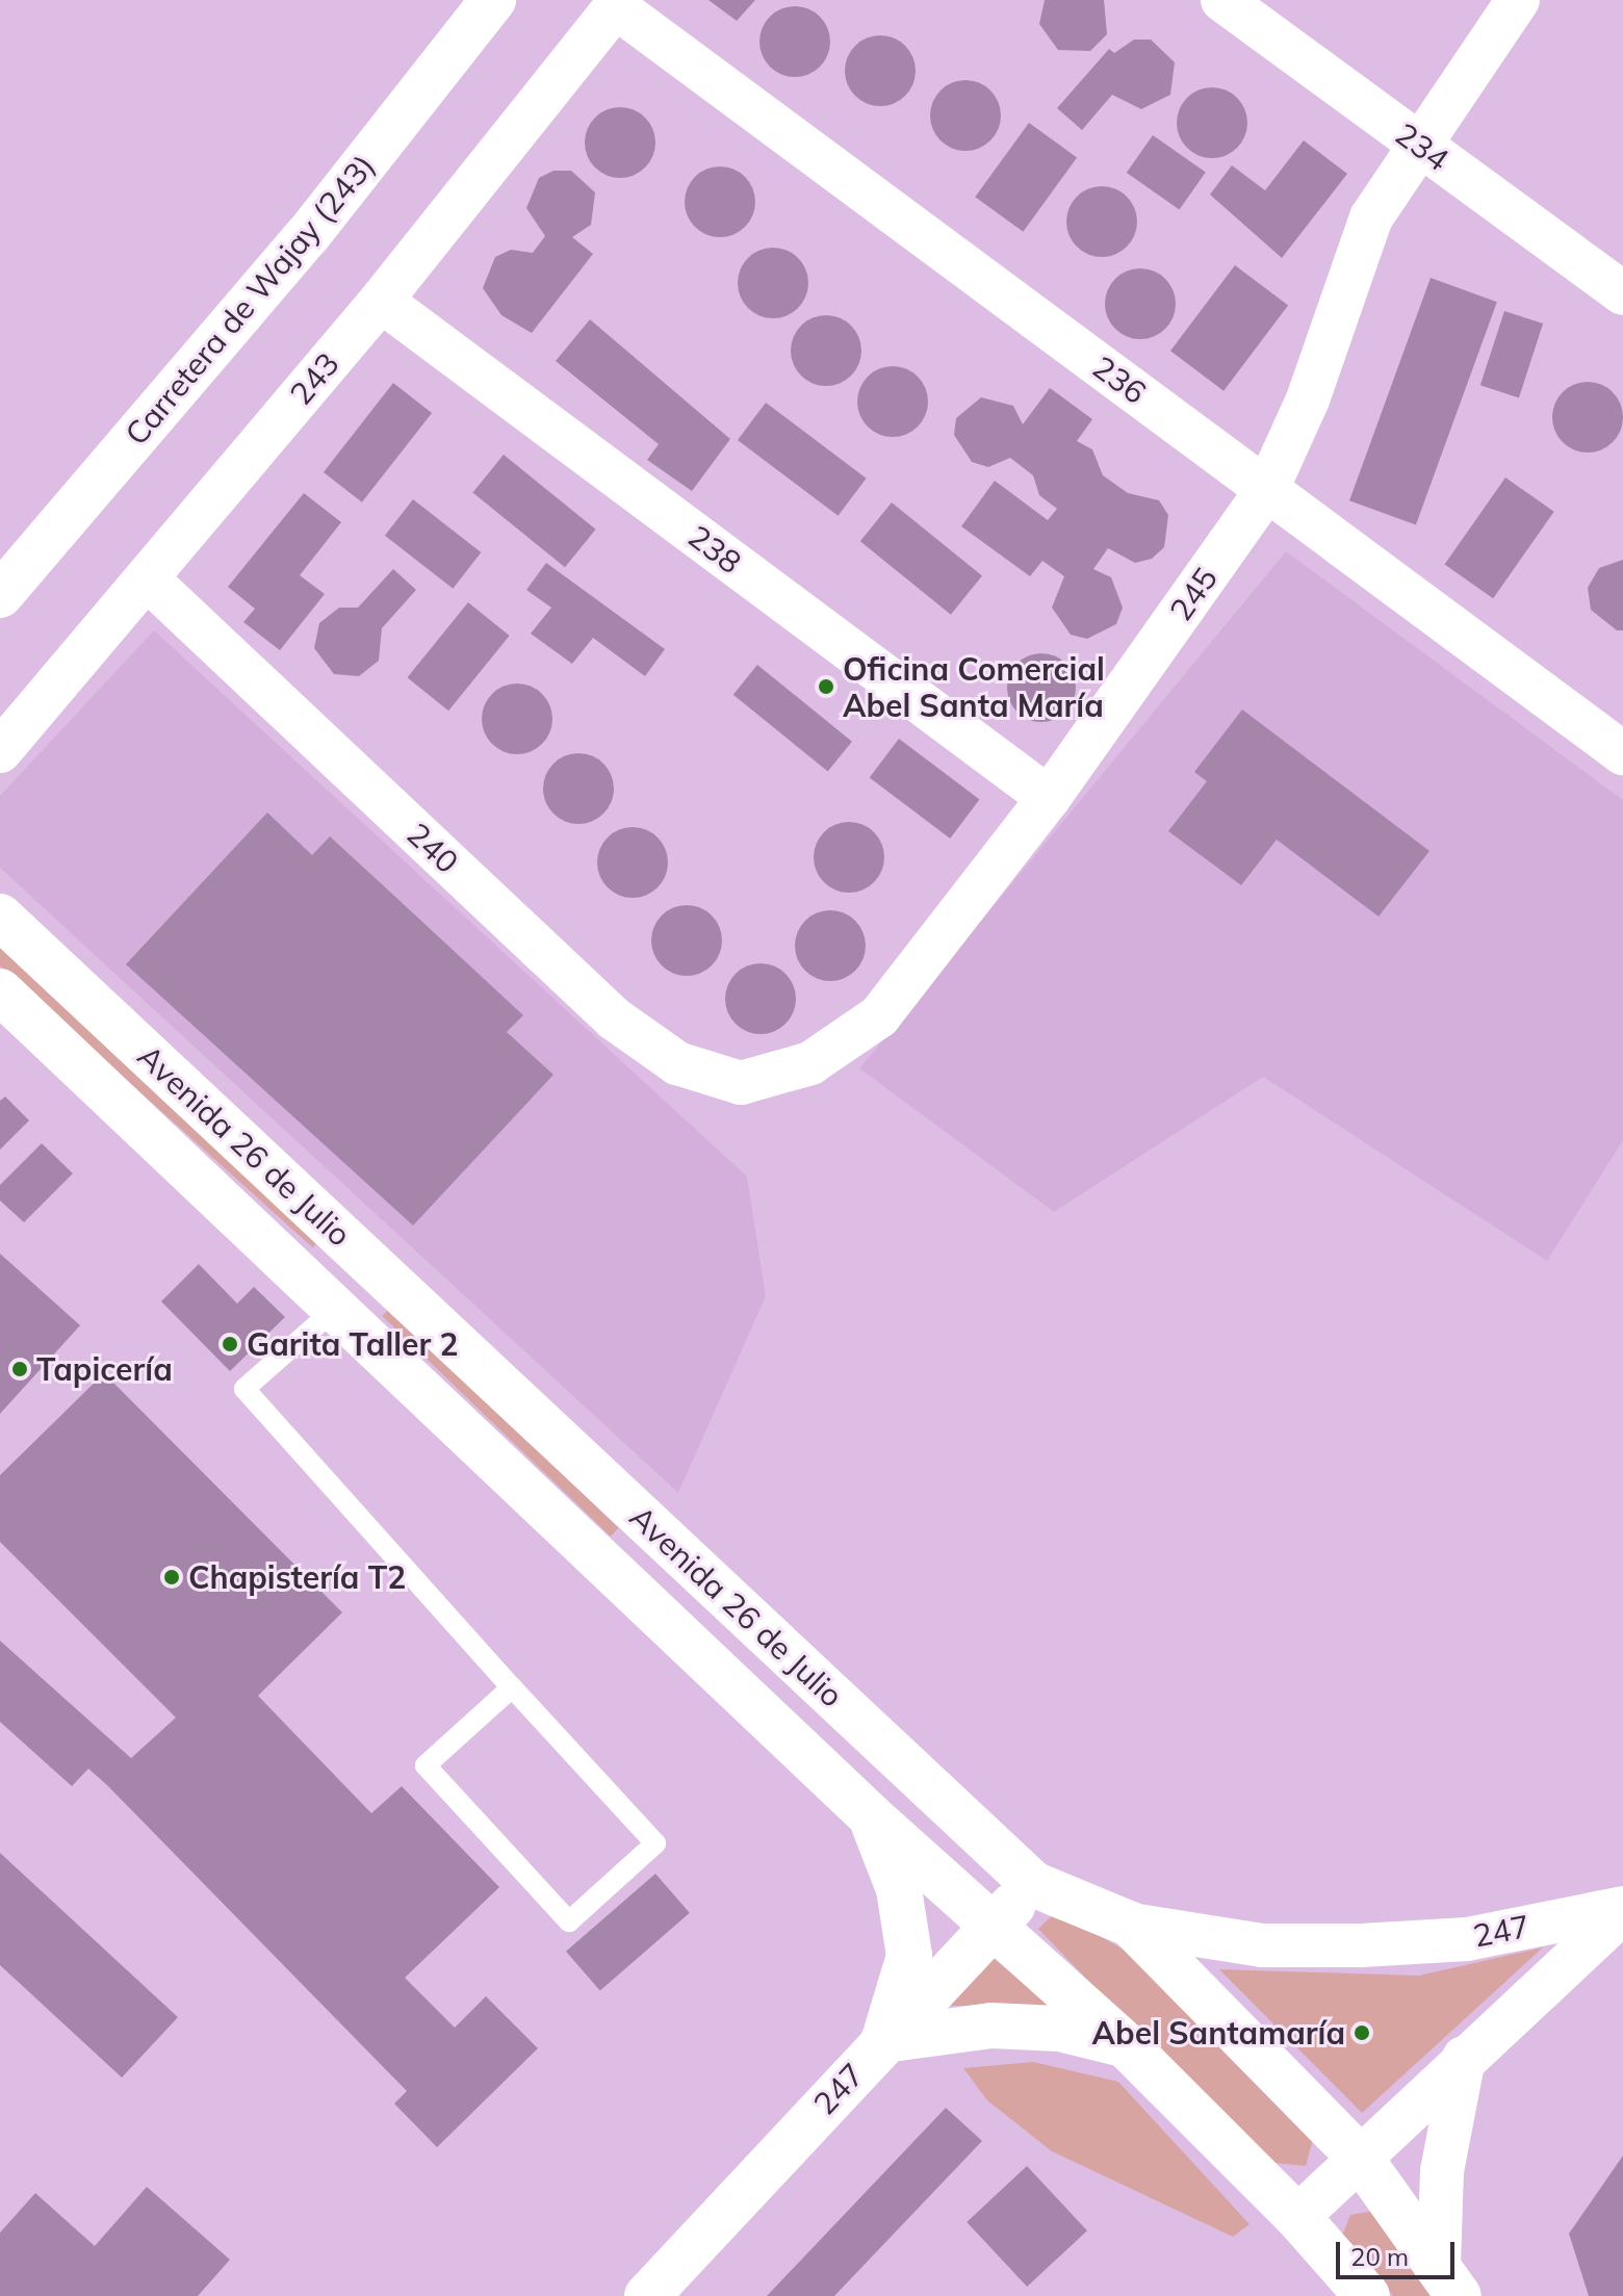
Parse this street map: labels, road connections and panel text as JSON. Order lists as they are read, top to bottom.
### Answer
{
  "streets": {
    "street": [
      "234",
      "Carretera de Wajay (243)",
      "243",
      "236",
      "238",
      "245",
      "240",
      "Avenida 26 de Julio",
      "247"
    ]
  },
  "crossings": [
    ["234", "245"],
    ["243", "236"],
    ["243", "238"],
    ["243", "240"],
    ["236", "245"],
    ["238", "245"],
    ["245", "240"],
    ["Avenida 26 de Julio", "247"]
  ],
  "places": [
    "Oficina Comercial Abel Santa María",
    "Garita Taller 2",
    "Tapicería",
    "Chapistería T2",
    "Abel Santamaría"
  ],
  "scale_bar": "20 m"
}
